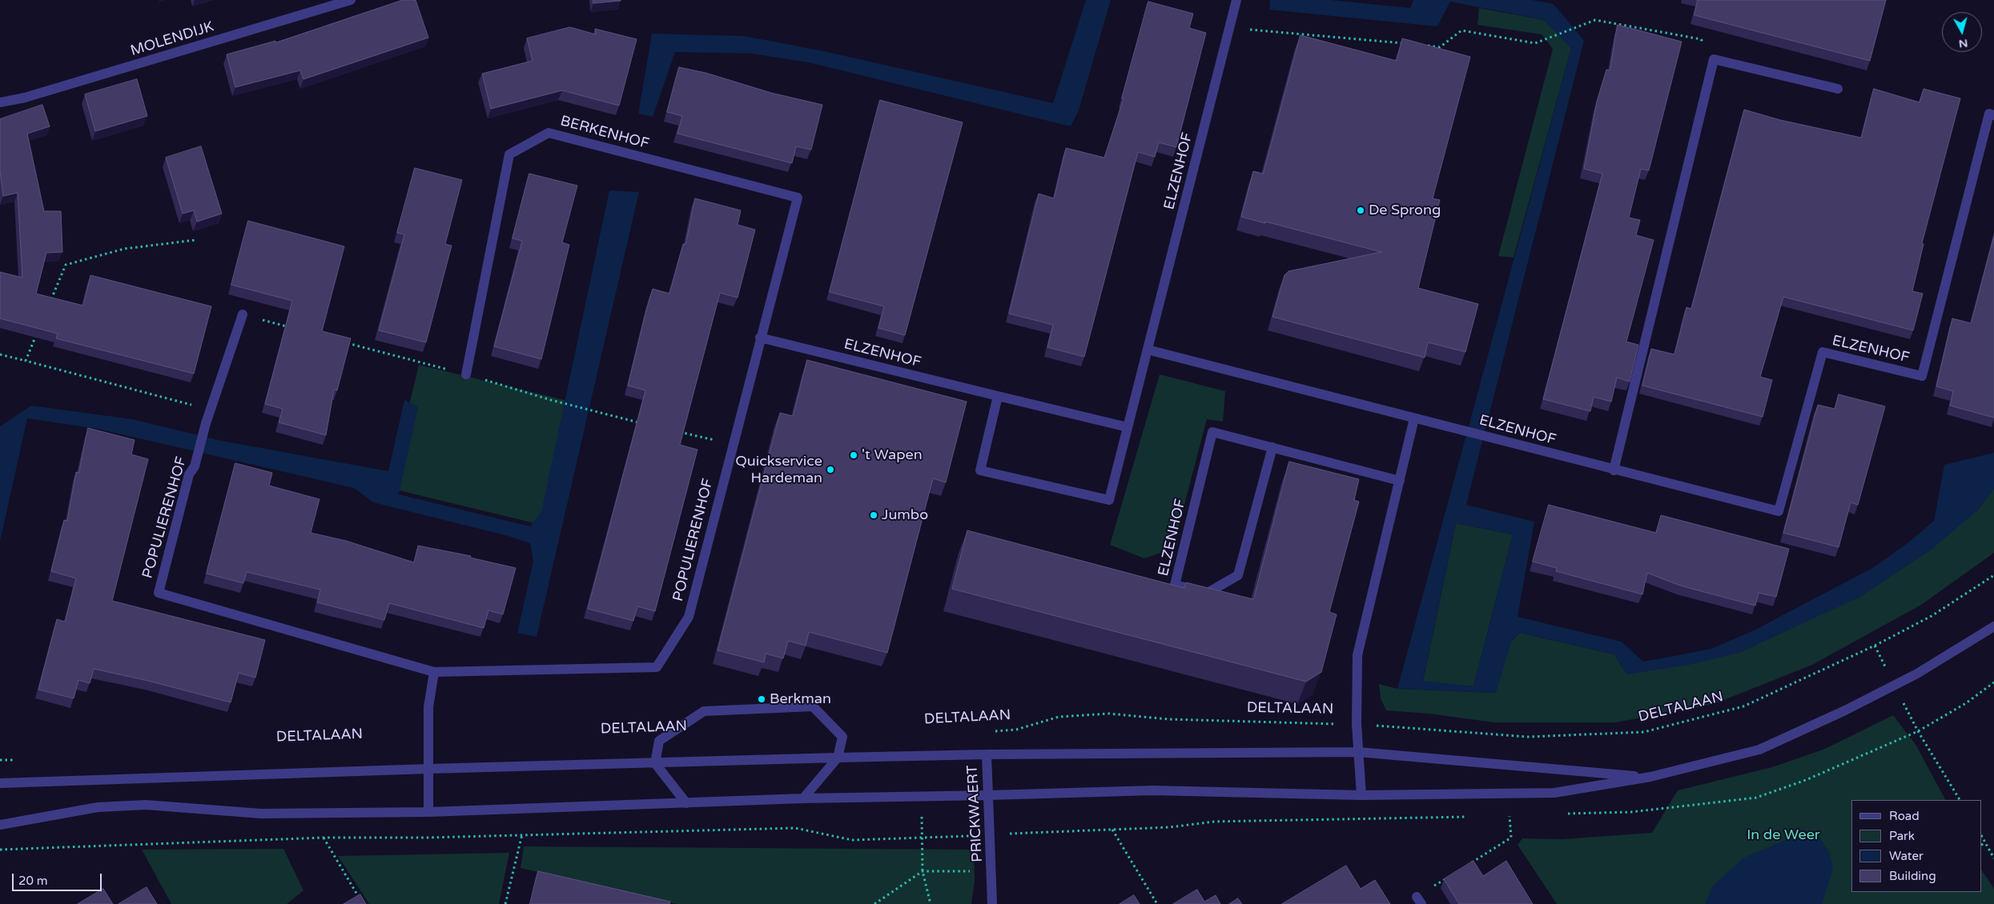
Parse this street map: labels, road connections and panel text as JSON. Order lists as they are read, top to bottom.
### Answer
{
  "streets": {
    "street": [
      "MOLENDIJK",
      "BERKENHOF",
      "ELZENHOF",
      "POPULIERENHOF",
      "PRICKWAERT"
    ],
    "path": ["DELTALAAN"]
  },
  "crossings": [
    ["BERKENHOF", "POPULIERENHOF"],
    ["ELZENHOF", "POPULIERENHOF"]
  ],
  "parks": ["In de Weer"],
  "places": [
    "De Sprong",
    "'t Wapen",
    "Quickservice Hardeman",
    "Jumbo",
    "Berkman"
  ],
  "legend": [
    "Road",
    "Park",
    "Water",
    "Building"
  ],
  "scale_bar": "20 m",
  "north": "bottom"
}
